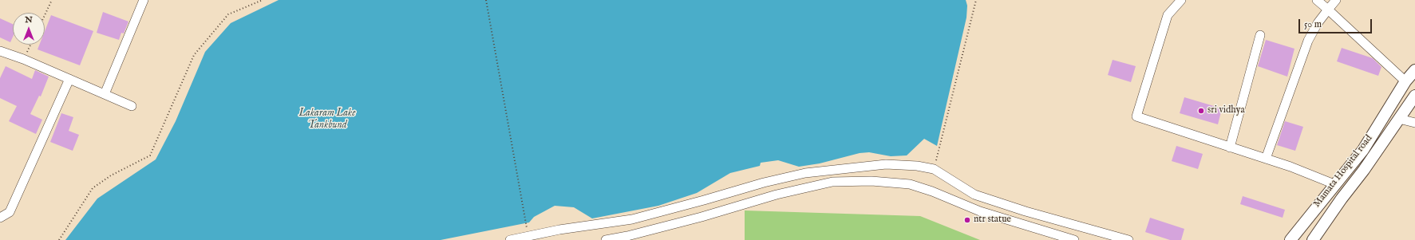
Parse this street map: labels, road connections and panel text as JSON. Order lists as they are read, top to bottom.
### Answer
{
  "streets": {
    "street": ["Mamata Hospital road"]
  },
  "water": ["Lakaram Lake Tankbund"],
  "places": ["sri vidhya", "ntr statue"],
  "scale_bar": "50 m",
  "north": "top"
}
